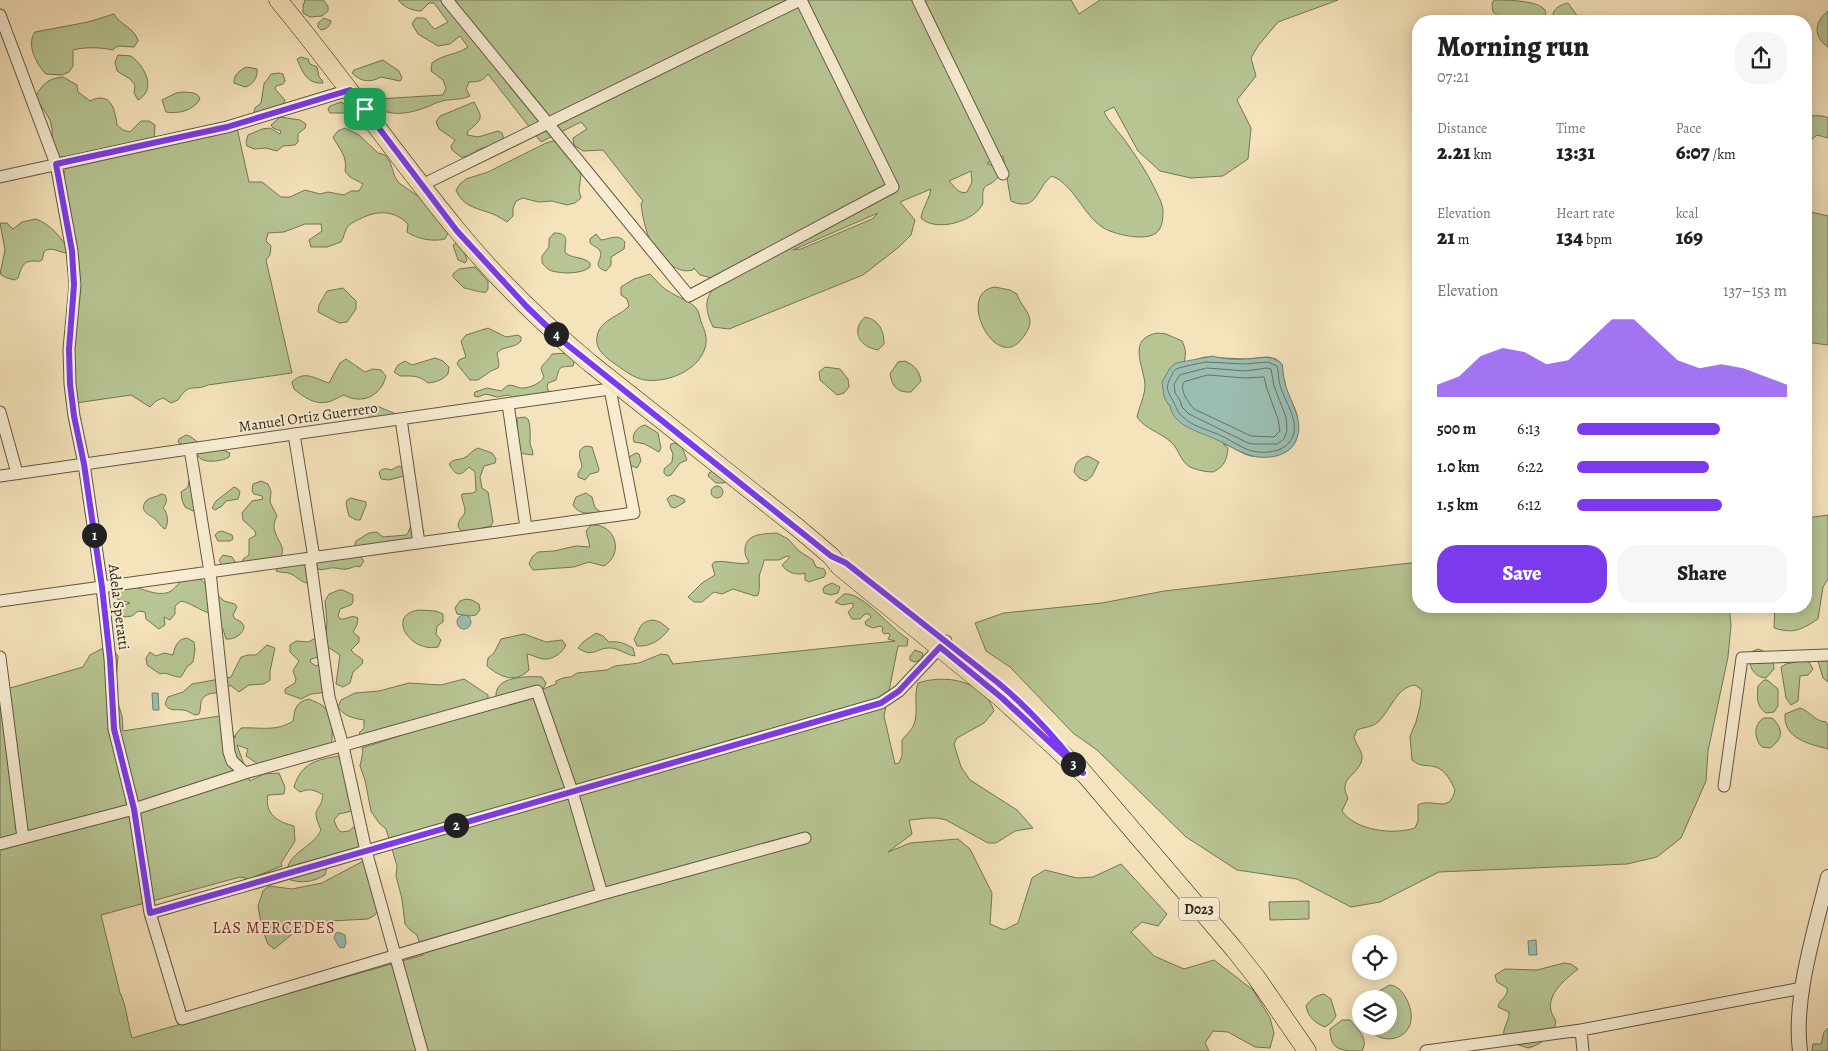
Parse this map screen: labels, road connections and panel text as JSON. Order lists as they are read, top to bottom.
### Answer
{
  "streets": {
    "main road": ["D023"],
    "street": ["Manuel Ortiz Guerrero", "Adela Speratti"]
  },
  "crossings": [
    ["Manuel Ortiz Guerrero", "Adela Speratti"],
    ["Manuel Ortiz Guerrero", "D023"]
  ],
  "districts": ["LAS MERCEDES"],
  "page": {
    "heading": ["Morning run", "07:21"],
    "stats": [
      ["Distance", "2.21 km"],
      ["Time", "13:31"],
      ["Pace", "6:07 /km"],
      ["Elevation", "21 m"],
      ["Heart rate", "134 bpm"],
      ["kcal", "169"]
    ],
    "chart": ["Elevation", "137–153 m"],
    "pins": [
      "4",
      "1",
      "3",
      "2"
    ],
    "list": [
      {
        "name": "500 m",
        "note": "6:13"
      },
      {
        "name": "1.0 km",
        "note": "6:22"
      },
      {
        "name": "1.5 km",
        "note": "6:12"
      }
    ],
    "buttons": ["Save", "Share"]
  }
}
